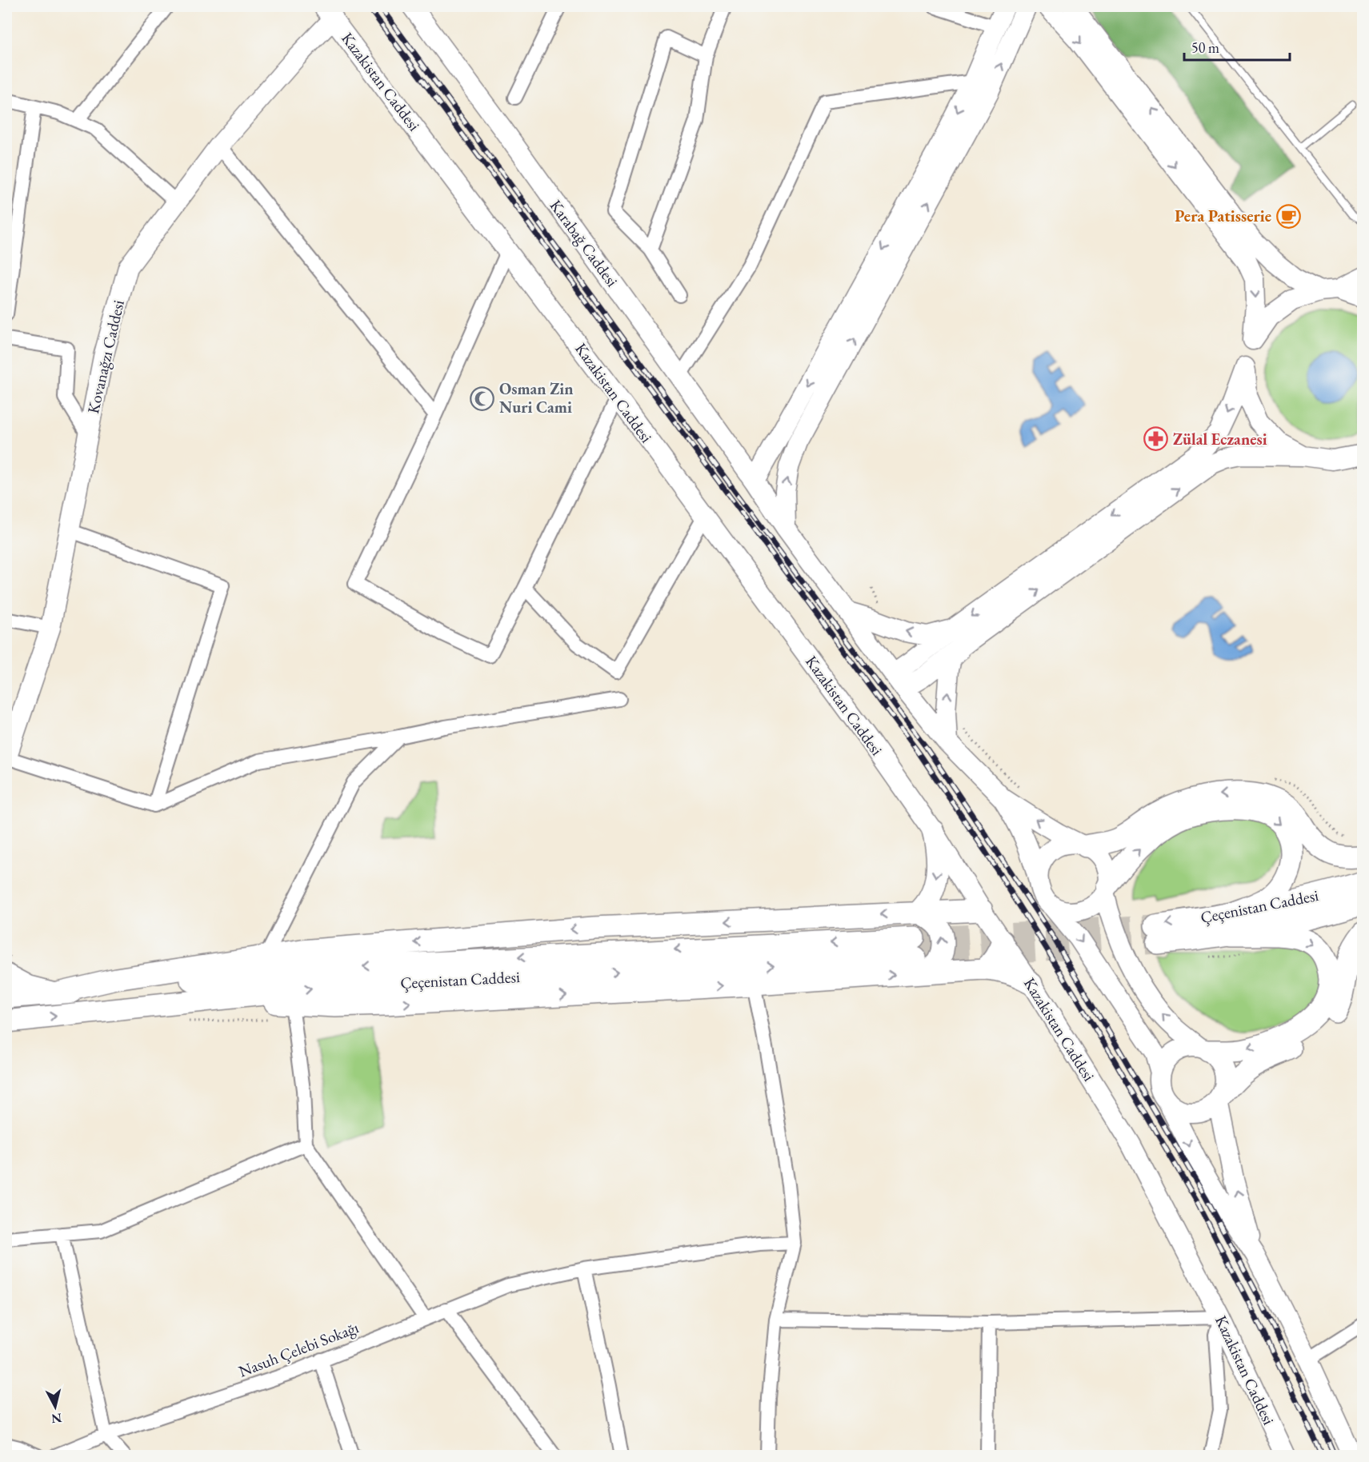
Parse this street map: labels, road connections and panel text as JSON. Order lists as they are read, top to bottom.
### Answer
{
  "streets": {
    "main road": [
      "Kazakistan Caddesi",
      "Karabağ Caddesi",
      "Kovanağzı Caddesi",
      "Çeçenistan Caddesi"
    ],
    "street": ["Nasuh Çelebi Sokağı"]
  },
  "crossings": [
    ["Kazakistan Caddesi", "Kovanağzı Caddesi"]
  ],
  "places": {
    "cafe": ["Pera Patisserie"],
    "mosque": ["Osman Zin Nuri Cami"],
    "pharmacy": ["Zülal Eczanesi"]
  },
  "scale_bar": "50 m",
  "north": "bottom"
}
